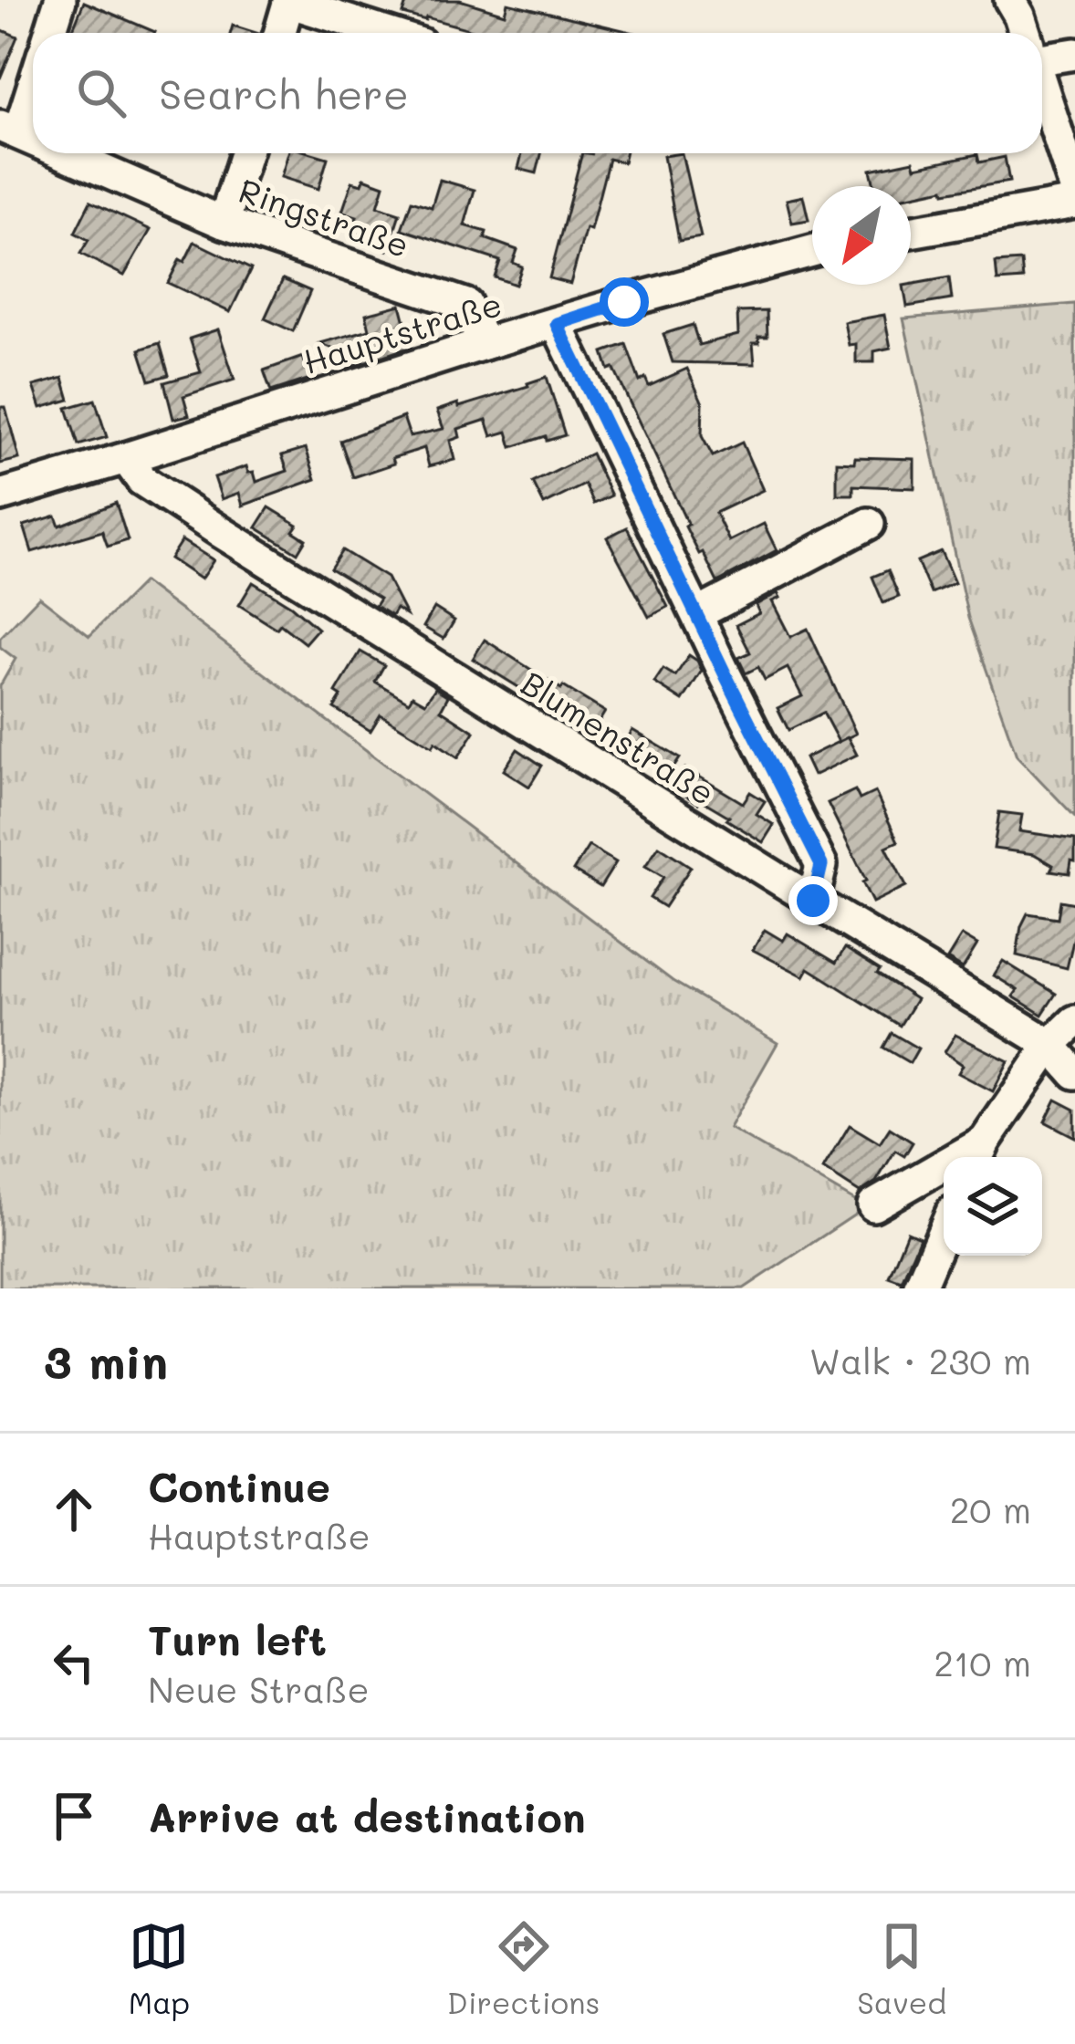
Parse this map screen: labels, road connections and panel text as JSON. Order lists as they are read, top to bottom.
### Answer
{
  "streets": {
    "street": ["Ringstraße", "Hauptstraße", "Blumenstraße"]
  },
  "crossings": [
    ["Ringstraße", "Hauptstraße"],
    ["Hauptstraße", "Blumenstraße"]
  ],
  "north": "bottom left",
  "page": {
    "search": "Search here",
    "heading": ["3 min", "Walk · 230 m"],
    "list": [
      ["Continue", "Hauptstraße", "20 m"],
      ["Turn left", "Neue Straße", "210 m"],
      "Arrive at destination"
    ],
    "nav": ["Map", "Directions", "Saved"]
  }
}
